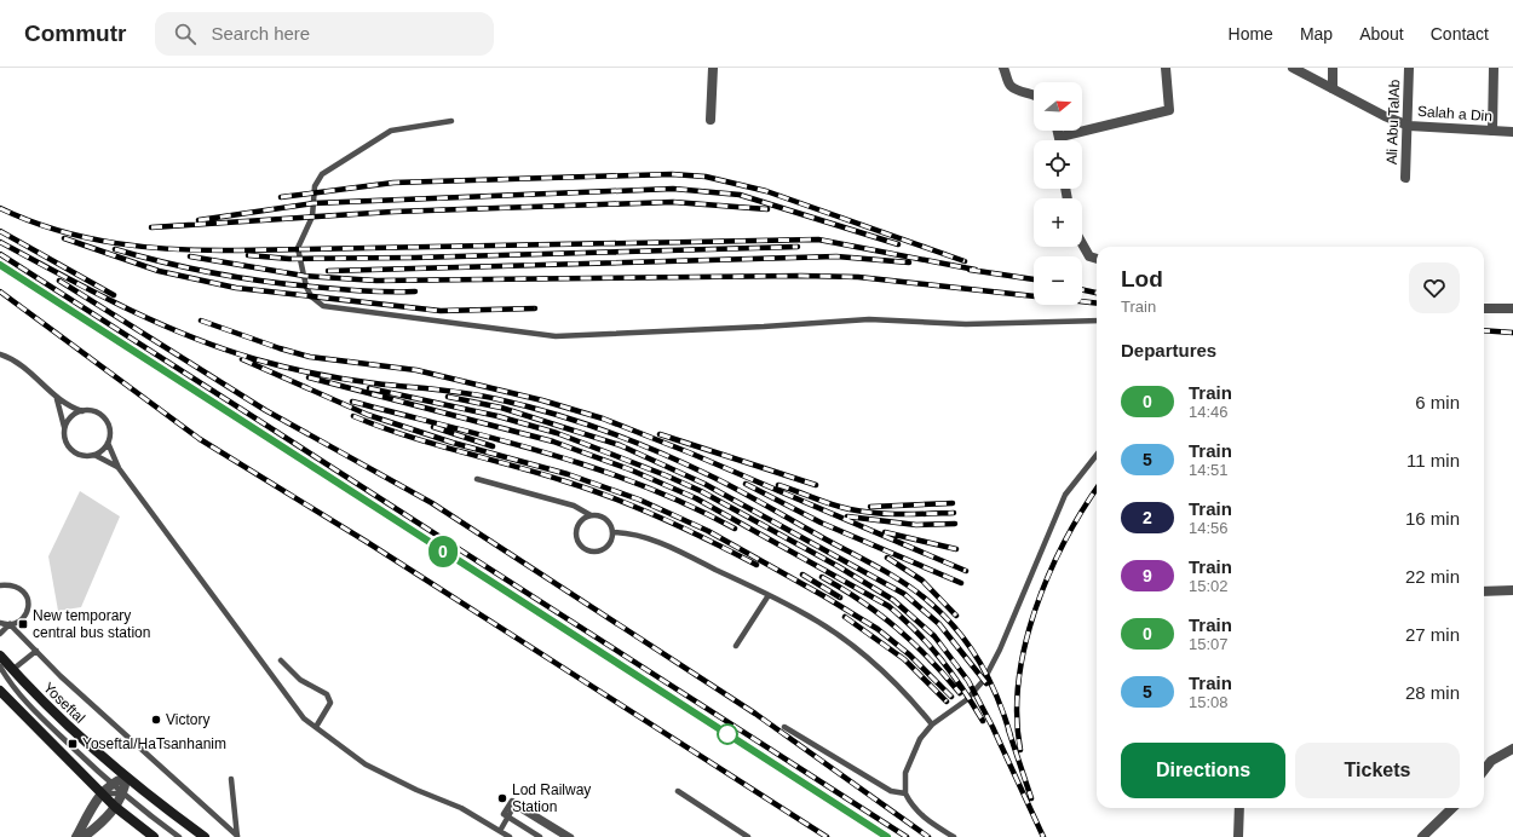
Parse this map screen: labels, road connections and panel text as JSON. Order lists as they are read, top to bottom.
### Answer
{
  "streets": {
    "main road": ["Yoseftal"],
    "street": ["Salah a Din", "Ali Abu TalAb"]
  },
  "crossings": [
    ["Salah a Din", "Ali Abu TalAb"]
  ],
  "places": {
    "transit": ["New temporary central bus station", "Yoseftal/HaTsanhanim"],
    "other": ["Victory", "Lod Railway Station"]
  },
  "north": "right",
  "page": {
    "header": "Commutr",
    "search": "Search here",
    "nav": [
      "Home",
      "Map",
      "About",
      "Contact"
    ],
    "on_map": "0",
    "map_buttons": ["+", "−"],
    "heading": [
      ["Lod", "Train"],
      "Departures"
    ],
    "list": [
      {
        "mark": "0",
        "name": "Train",
        "note": "14:46",
        "value": "6 min"
      },
      {
        "mark": "5",
        "name": "Train",
        "note": "14:51",
        "value": "11 min"
      },
      {
        "mark": "2",
        "name": "Train",
        "note": "14:56",
        "value": "16 min"
      },
      {
        "mark": "9",
        "name": "Train",
        "note": "15:02",
        "value": "22 min"
      },
      {
        "mark": "0",
        "name": "Train",
        "note": "15:07",
        "value": "27 min"
      },
      {
        "mark": "5",
        "name": "Train",
        "note": "15:08",
        "value": "28 min"
      }
    ],
    "buttons": ["Directions", "Tickets"]
  }
}
